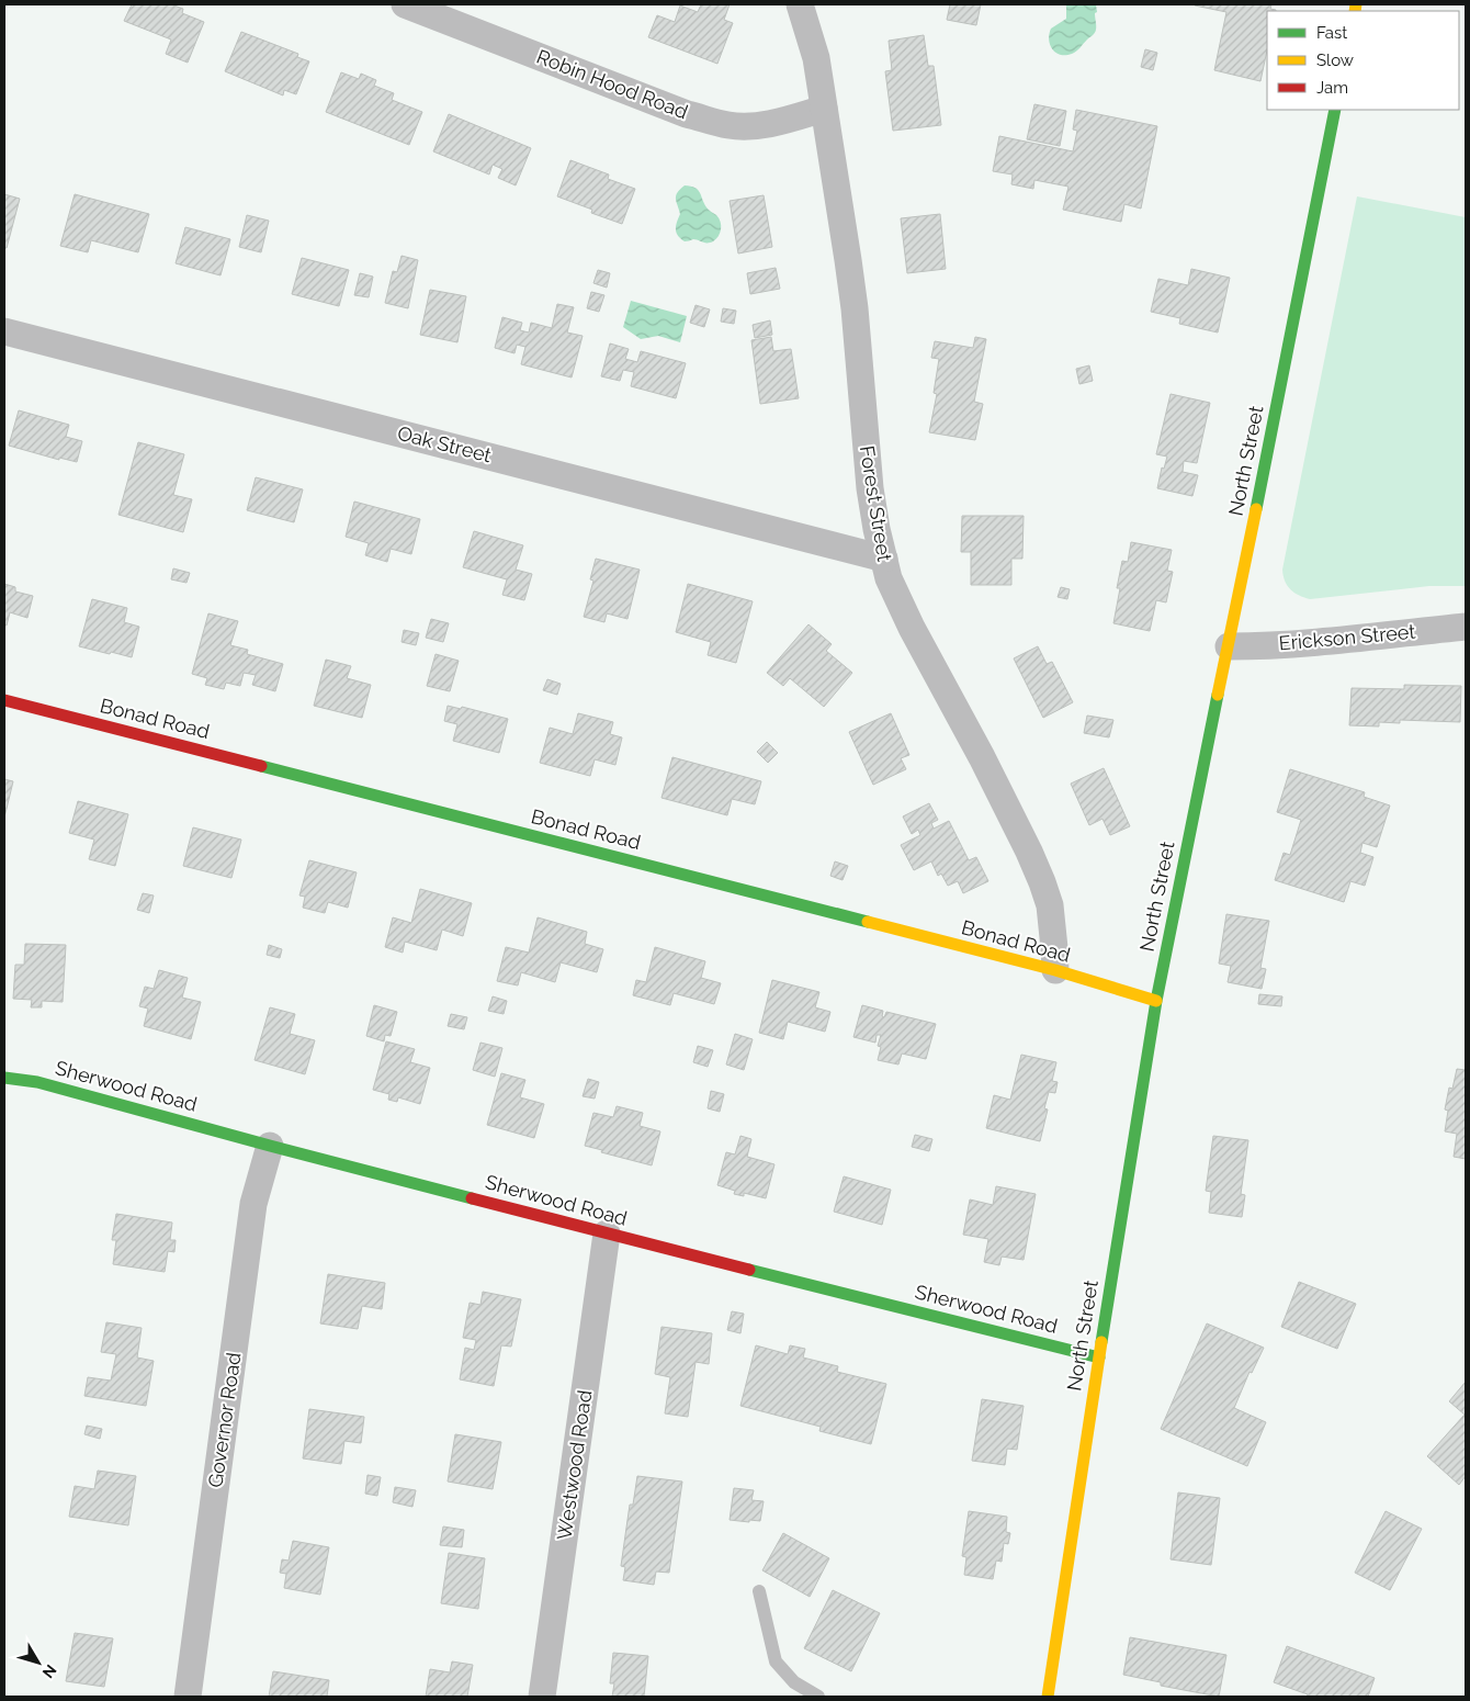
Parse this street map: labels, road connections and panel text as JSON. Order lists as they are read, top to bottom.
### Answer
{
  "streets": {
    "street": [
      "Robin Hood Road",
      "Oak Street",
      "North Street",
      "Forest Street",
      "Erickson Street",
      "Bonad Road",
      "Sherwood Road",
      "Governor Road",
      "Westwood Road"
    ]
  },
  "crossings": [
    ["Robin Hood Road", "Forest Street"],
    ["Oak Street", "Forest Street"],
    ["North Street", "Erickson Street"],
    ["North Street", "Bonad Road"],
    ["North Street", "Sherwood Road"],
    ["Forest Street", "Bonad Road"],
    ["Sherwood Road", "Governor Road"],
    ["Sherwood Road", "Westwood Road"]
  ],
  "legend": ["Fast", "Slow", "Jam"],
  "north": "bottom right"
}
